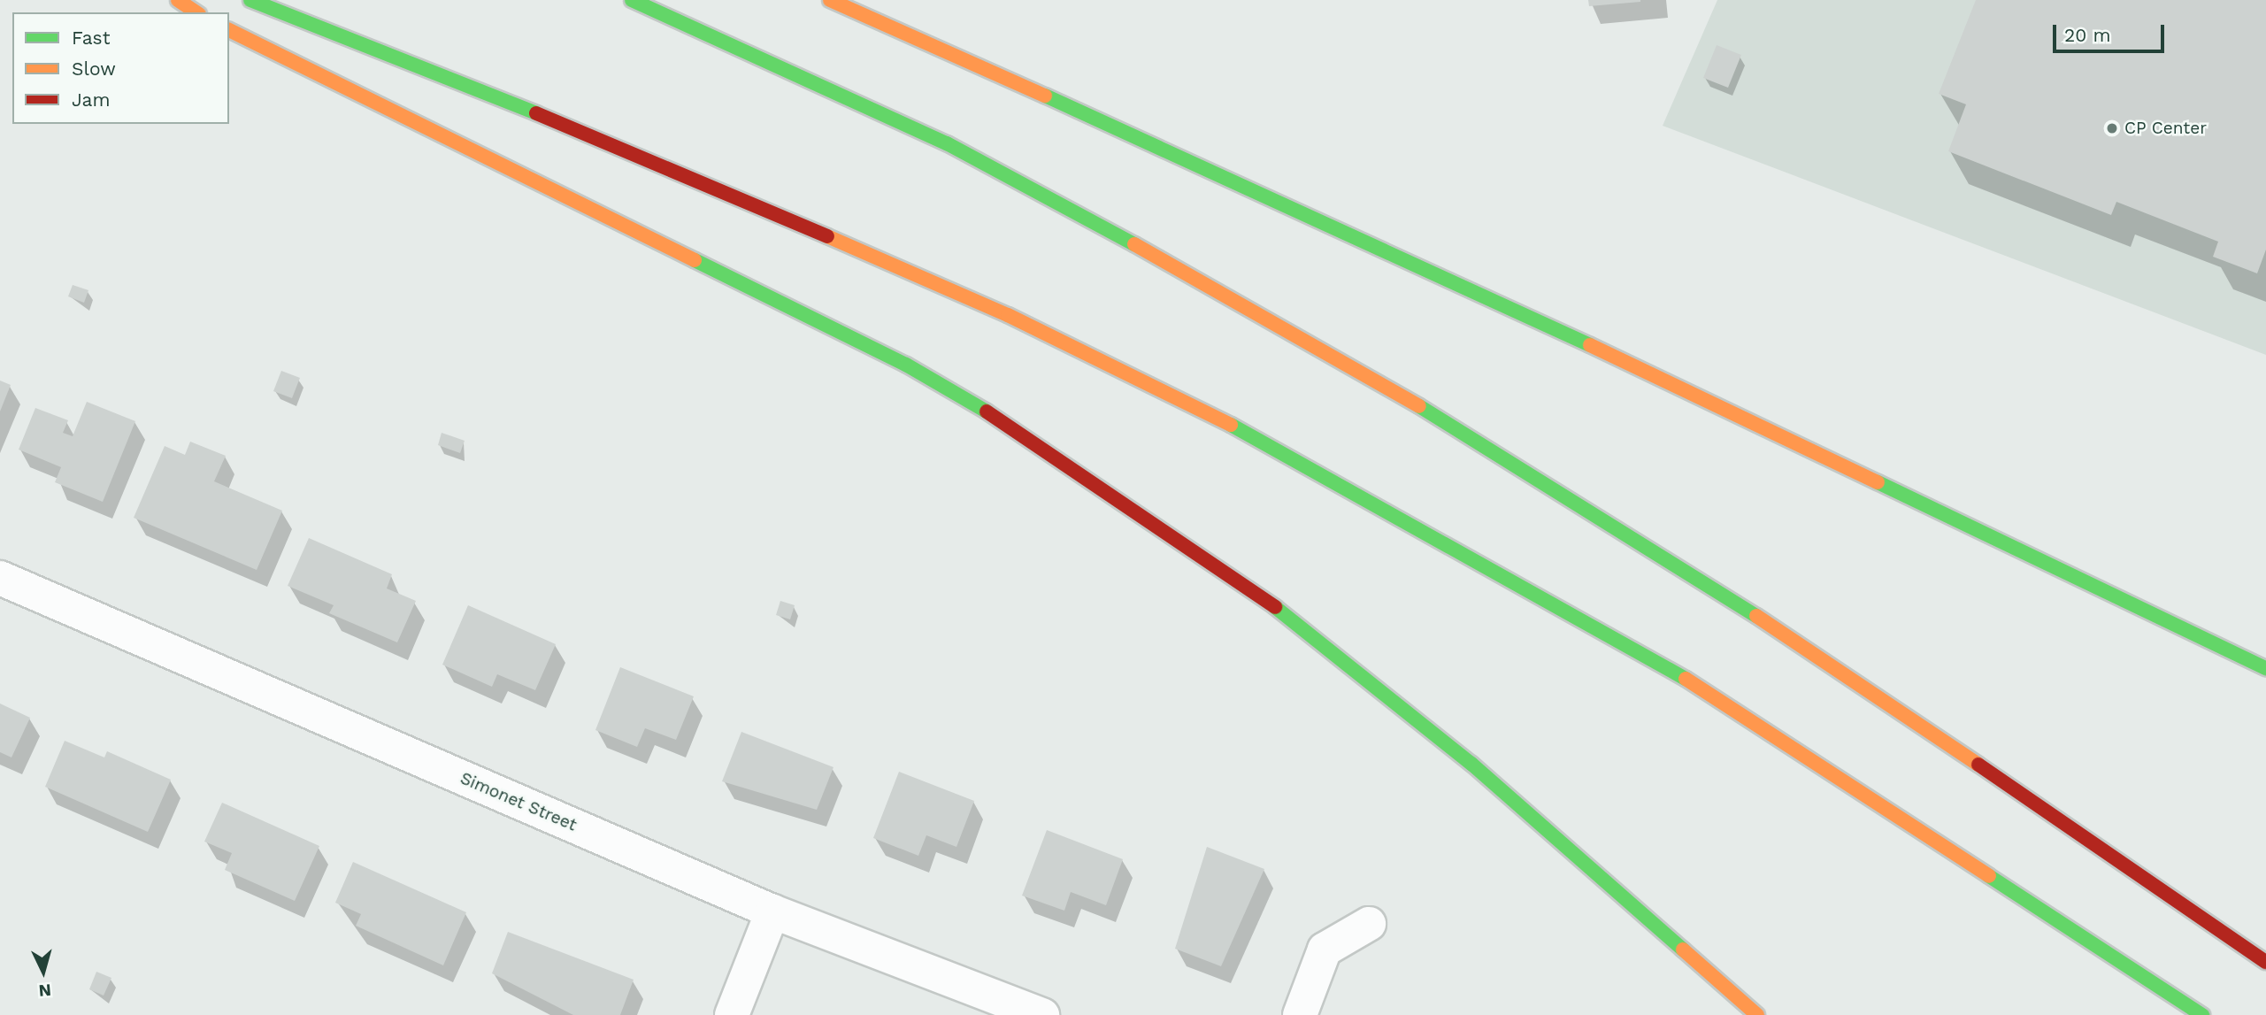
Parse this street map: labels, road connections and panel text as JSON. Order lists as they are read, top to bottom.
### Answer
{
  "streets": {
    "street": ["Simonet Street"]
  },
  "places": ["CP Center"],
  "legend": ["Fast", "Slow", "Jam"],
  "scale_bar": "20 m",
  "north": "bottom"
}
